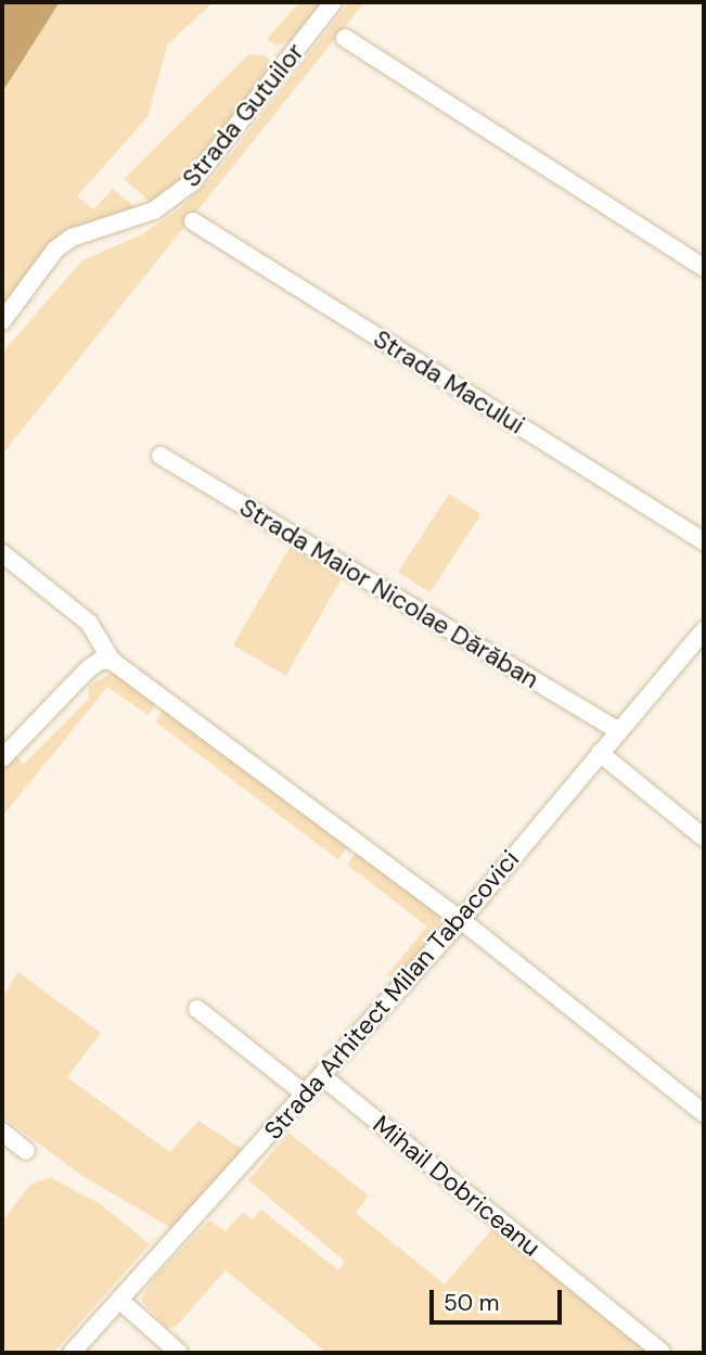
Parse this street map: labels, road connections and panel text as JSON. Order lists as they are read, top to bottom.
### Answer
{
  "streets": {
    "street": [
      "Strada Gutuilor",
      "Strada Macului",
      "Strada Maior Nicolae Dărăban",
      "Strada Arhitect Milan Tabacovici",
      "Mihail Dobriceanu"
    ]
  },
  "crossings": [
    ["Strada Maior Nicolae Dărăban", "Strada Arhitect Milan Tabacovici"],
    ["Strada Arhitect Milan Tabacovici", "Mihail Dobriceanu"]
  ],
  "scale_bar": "50 m"
}
